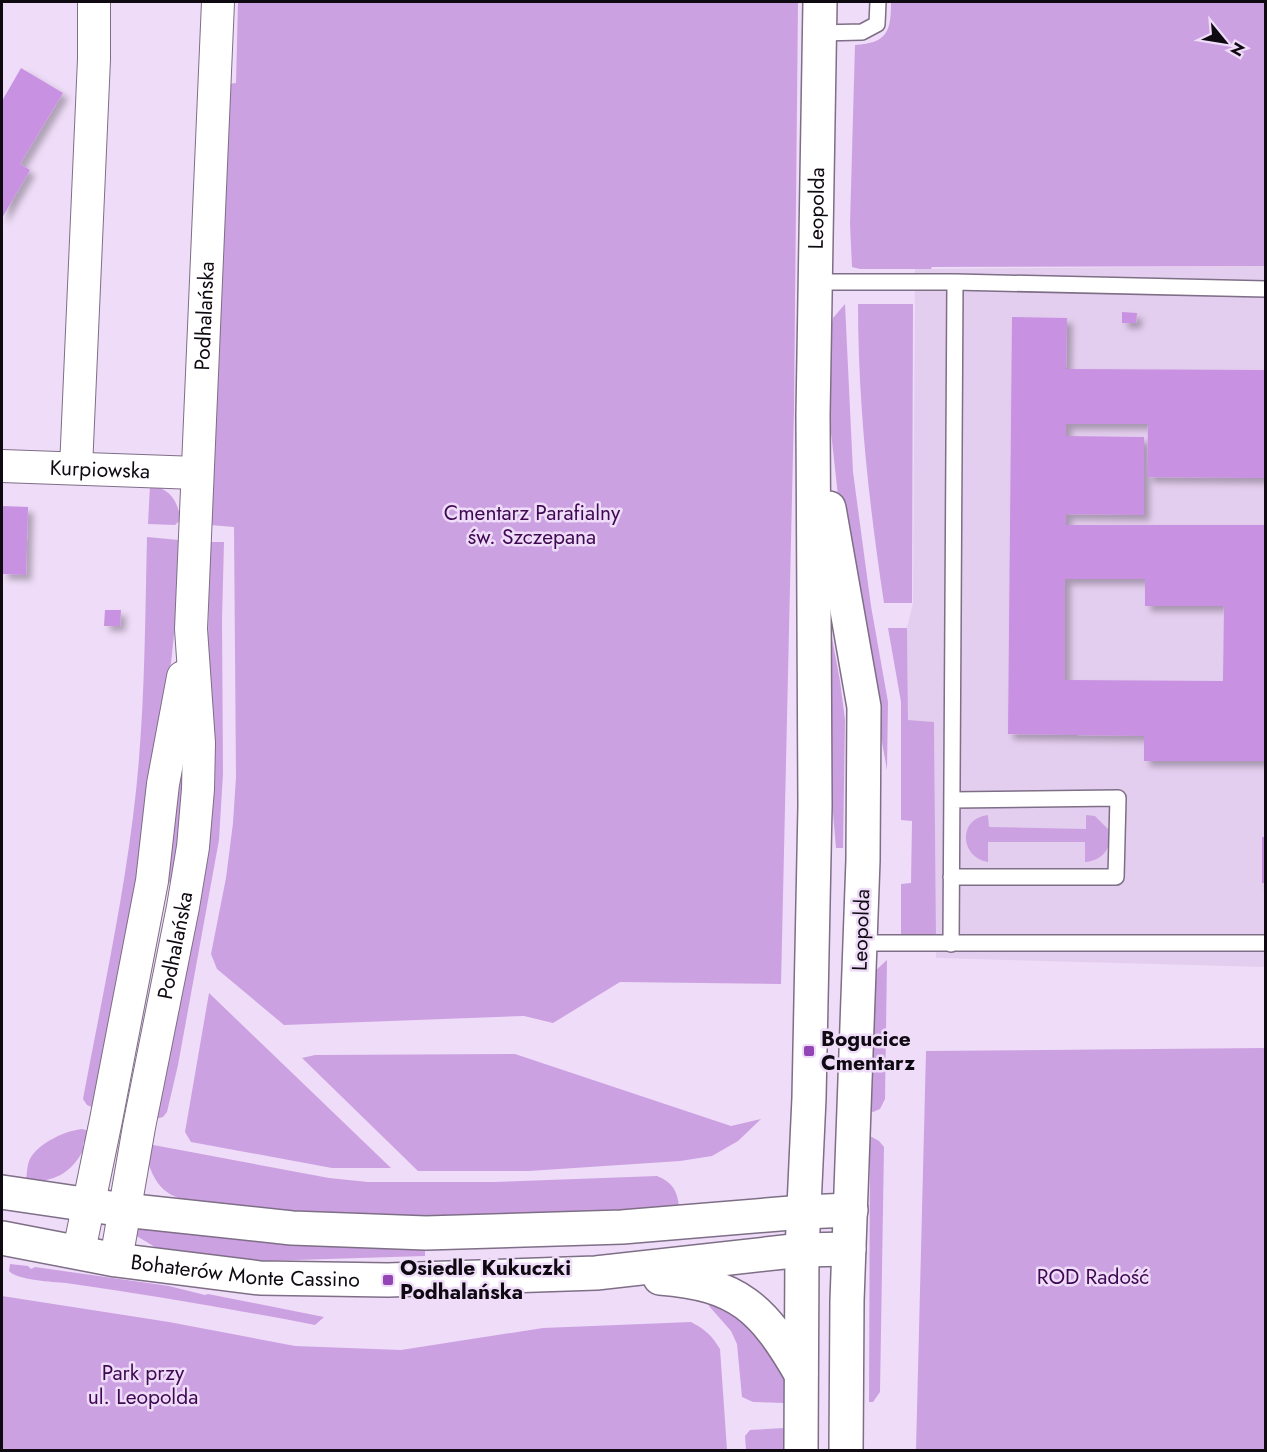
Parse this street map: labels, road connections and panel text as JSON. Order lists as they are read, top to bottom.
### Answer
{
  "streets": {
    "street": [
      "Leopolda",
      "Podhalańska",
      "Kurpiowska",
      "Bohaterów Monte Cassino"
    ]
  },
  "crossings": [
    ["Leopolda", "Bohaterów Monte Cassino"],
    ["Podhalańska", "Kurpiowska"],
    ["Podhalańska", "Bohaterów Monte Cassino"]
  ],
  "parks": ["Cmentarz Parafialny św. Szczepana", "ROD Radość", "Park przy ul. Leopolda"],
  "places": {
    "transit": ["Bogucice Cmentarz", "Osiedle Kukuczki Podhalańska"]
  },
  "north": "bottom right"
}
